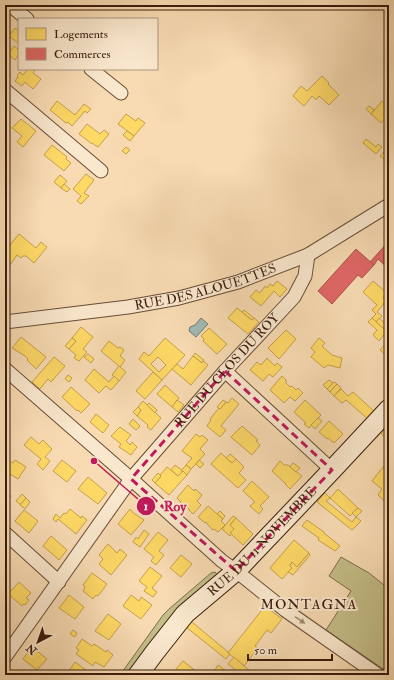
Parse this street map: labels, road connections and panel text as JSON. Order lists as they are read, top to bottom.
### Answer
{
  "streets": {
    "street": ["RUE DES ALOUETTES", "RUE DU CLOS DU ROY", "RUE DU 11 NOVEMBRE"]
  },
  "crossings": [
    ["RUE DES ALOUETTES", "RUE DU CLOS DU ROY"]
  ],
  "districts": ["MONTAGNA"],
  "places": ["Roy"],
  "legend": ["Logements", "Commerces"],
  "scale_bar": "50 m",
  "north": "bottom left"
}
